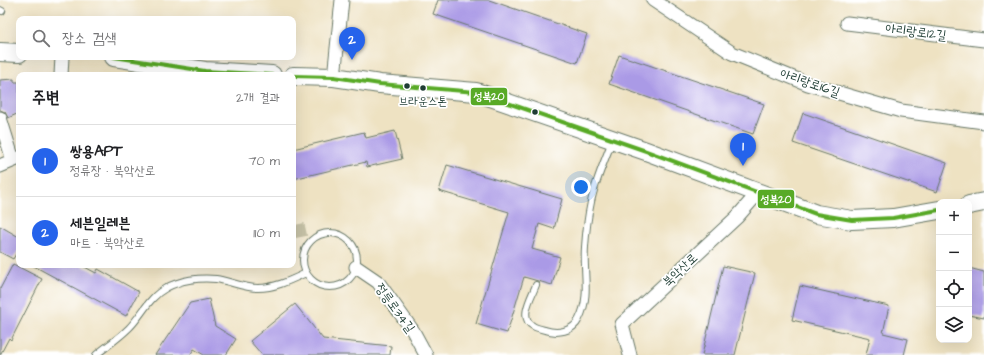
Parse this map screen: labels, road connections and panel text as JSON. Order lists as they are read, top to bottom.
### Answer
{
  "streets": {
    "street": [
      "아리랑로12길",
      "아리랑로16길",
      "북악산로",
      "정릉로34길"
    ]
  },
  "places": ["브라운스톤"],
  "lines": ["transit line 성북20"],
  "page": {
    "search": "장소 검색",
    "pins": ["2", "1"],
    "heading": ["주변", "2개 결과"],
    "list": [
      {
        "mark": "1",
        "name": "쌍용APT",
        "note": "정류장 · 북악산로",
        "value": "70 m"
      },
      {
        "mark": "2",
        "name": "세븐일레븐",
        "note": "마트 · 북악산로",
        "value": "110 m"
      }
    ],
    "map_buttons": ["+", "−"]
  }
}
